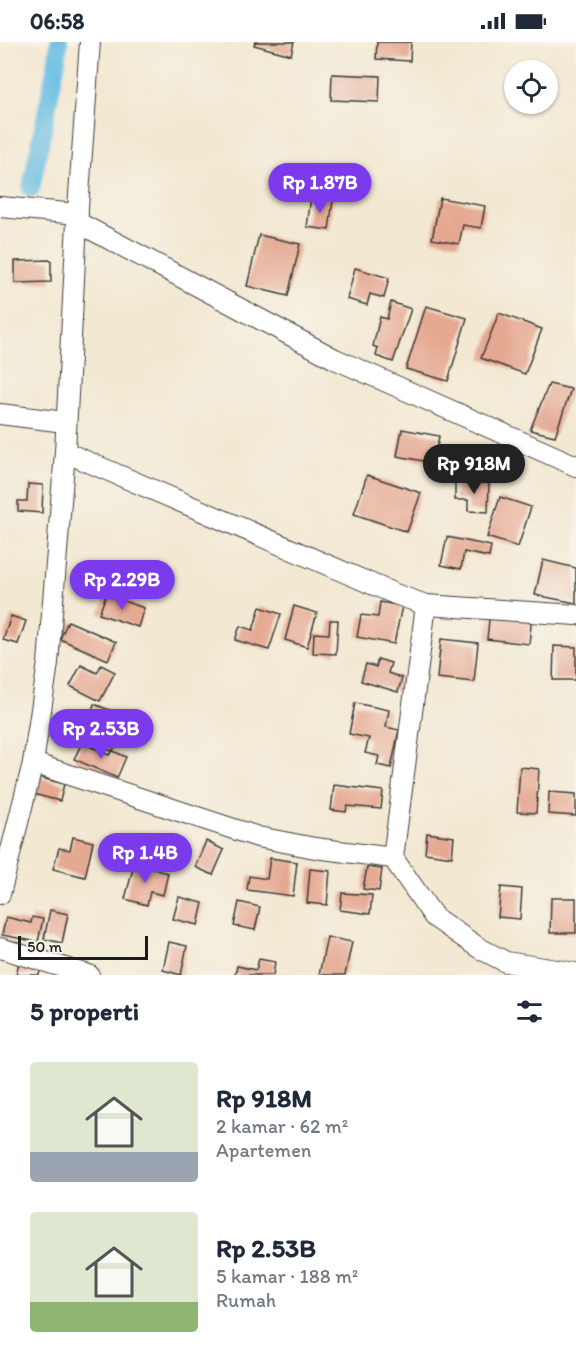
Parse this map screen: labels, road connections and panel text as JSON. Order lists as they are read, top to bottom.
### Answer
{
  "scale_bar": "50 m",
  "page": {
    "status": "06:58",
    "price": [
      "Rp 1.87B",
      "Rp 918M",
      "Rp 2.29B",
      "Rp 2.53B",
      "Rp 1.4B"
    ],
    "scale": "50 m",
    "heading": "5 properti",
    "list": [
      {
        "name": "Rp 918M",
        "note": "2 kamar · 62 m² · Apartemen"
      },
      {
        "name": "Rp 2.53B",
        "note": "5 kamar · 188 m² · Rumah"
      }
    ]
  }
}
